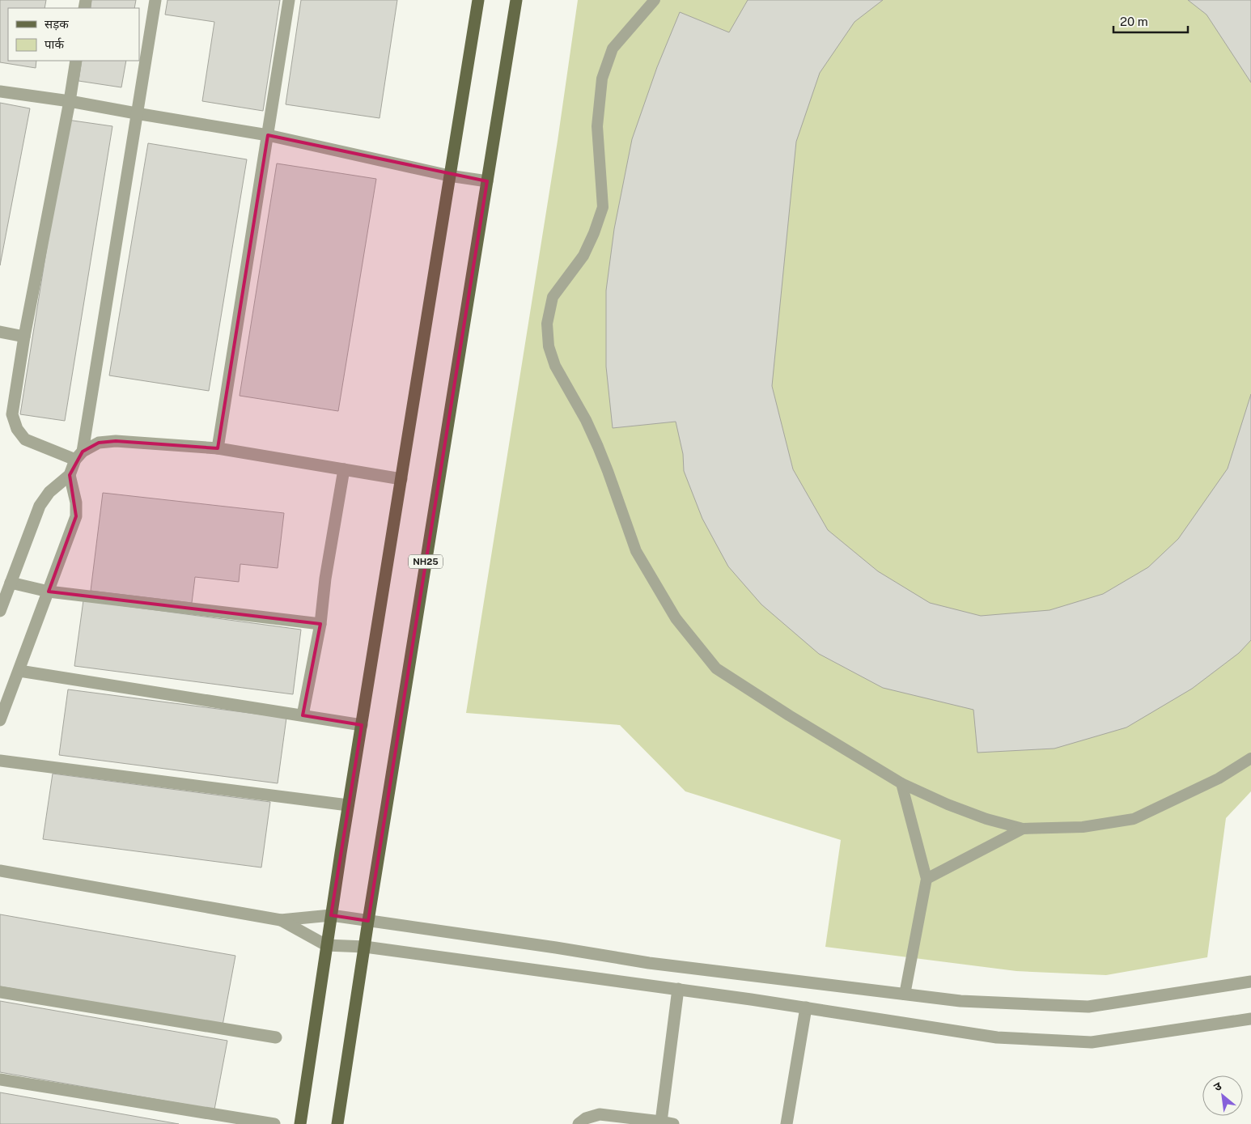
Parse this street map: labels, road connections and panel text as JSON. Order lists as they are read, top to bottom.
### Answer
{
  "streets": {
    "main road": ["NH25"]
  },
  "legend": ["सड़क", "पार्क"],
  "scale_bar": "20 m",
  "north": "top left"
}
